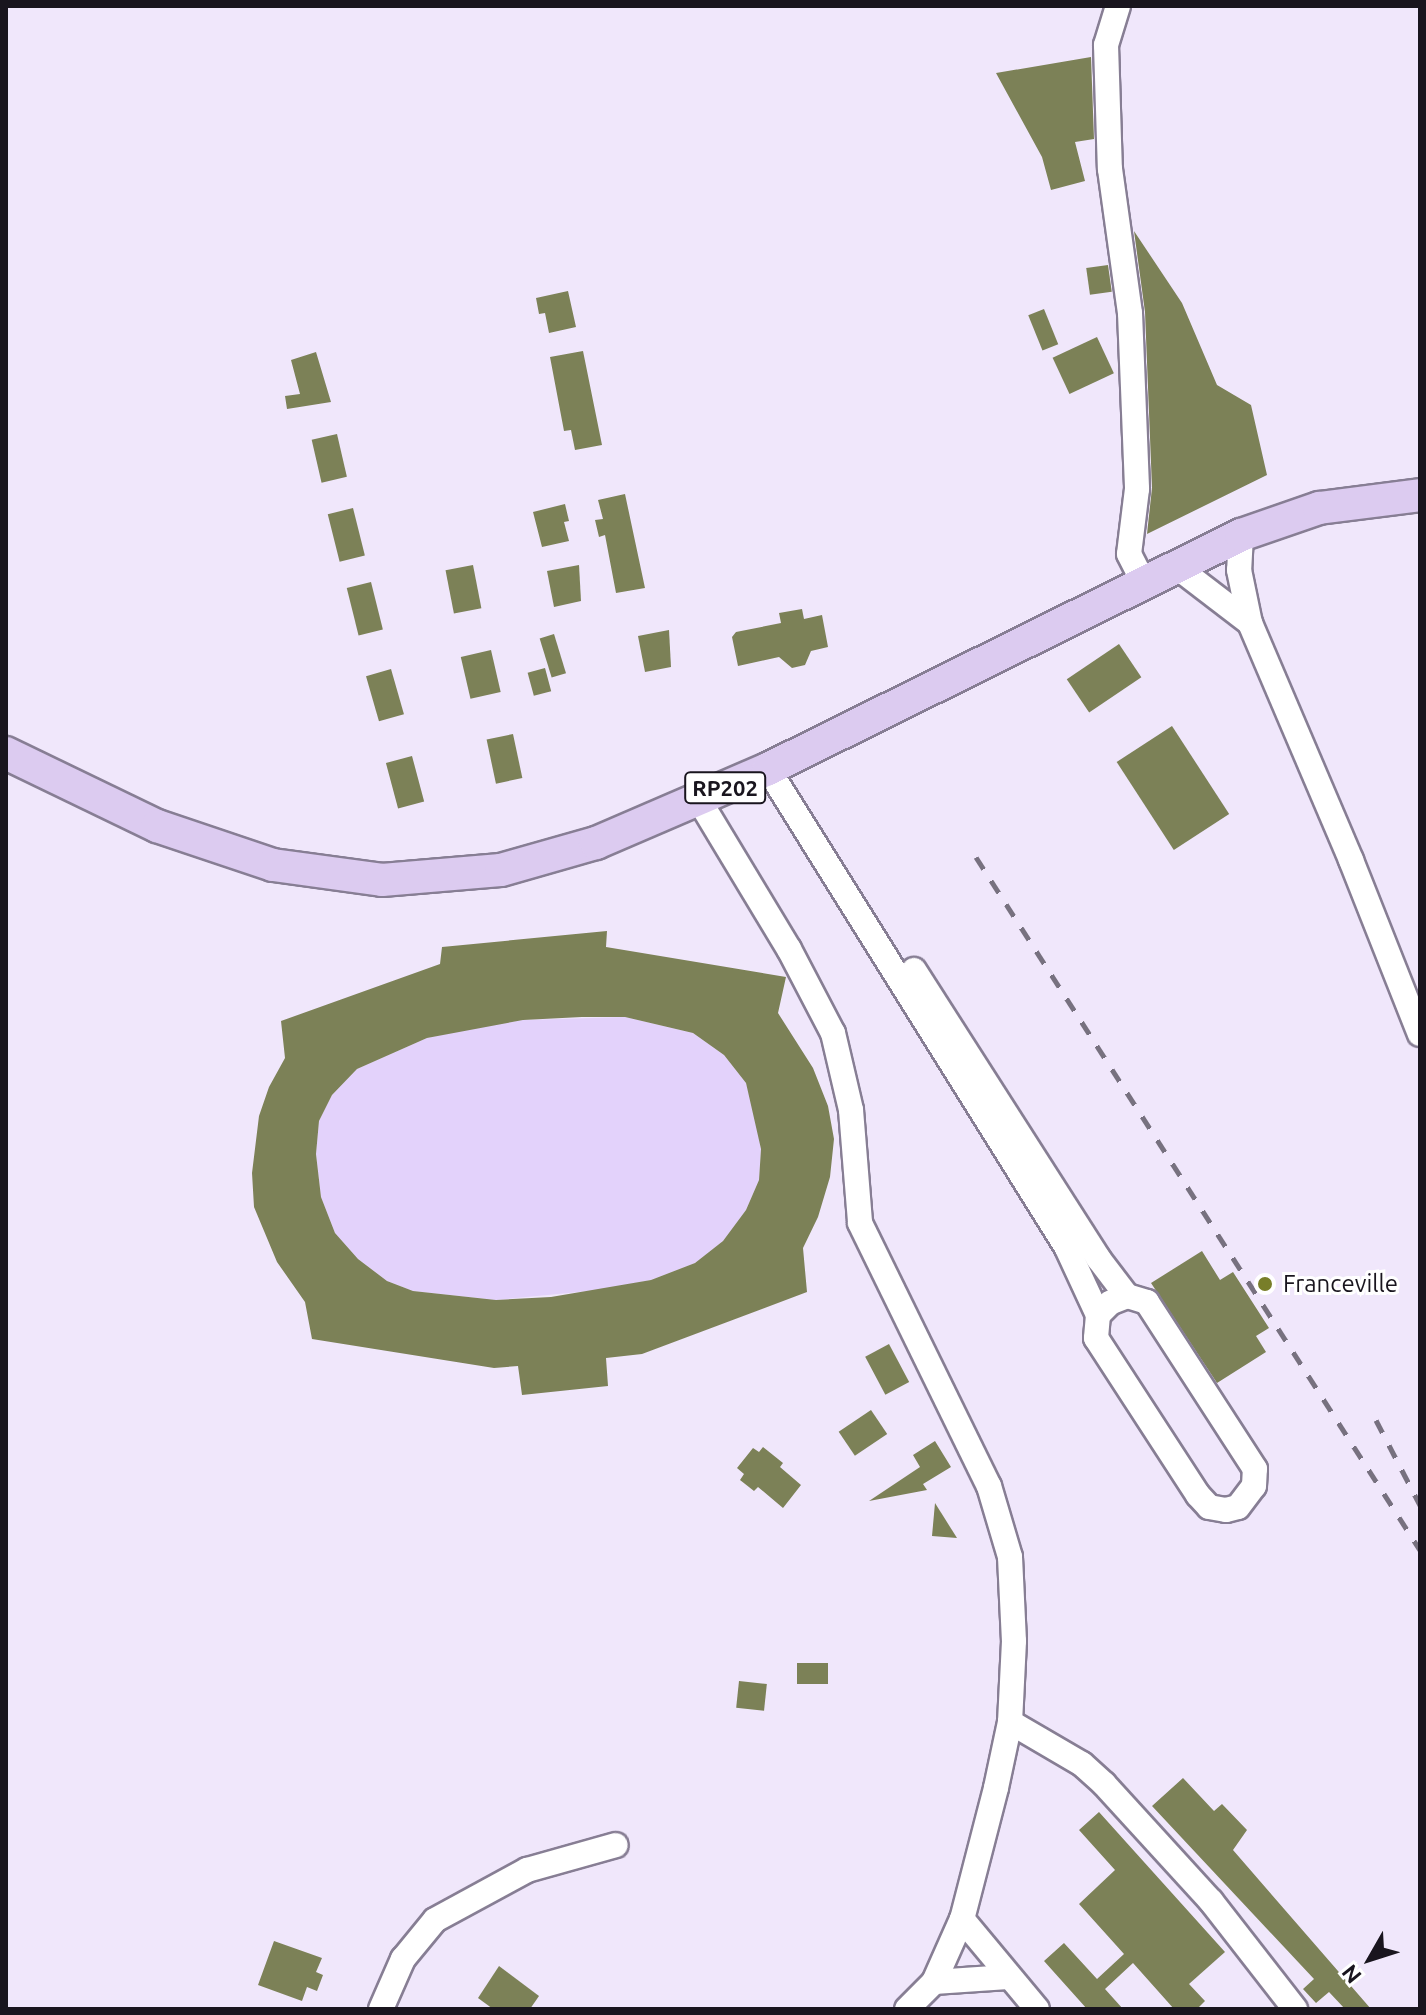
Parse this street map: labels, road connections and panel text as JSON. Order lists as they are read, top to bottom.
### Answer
{
  "streets": {
    "main road": ["RP202"]
  },
  "places": ["Franceville"],
  "north": "bottom left"
}
